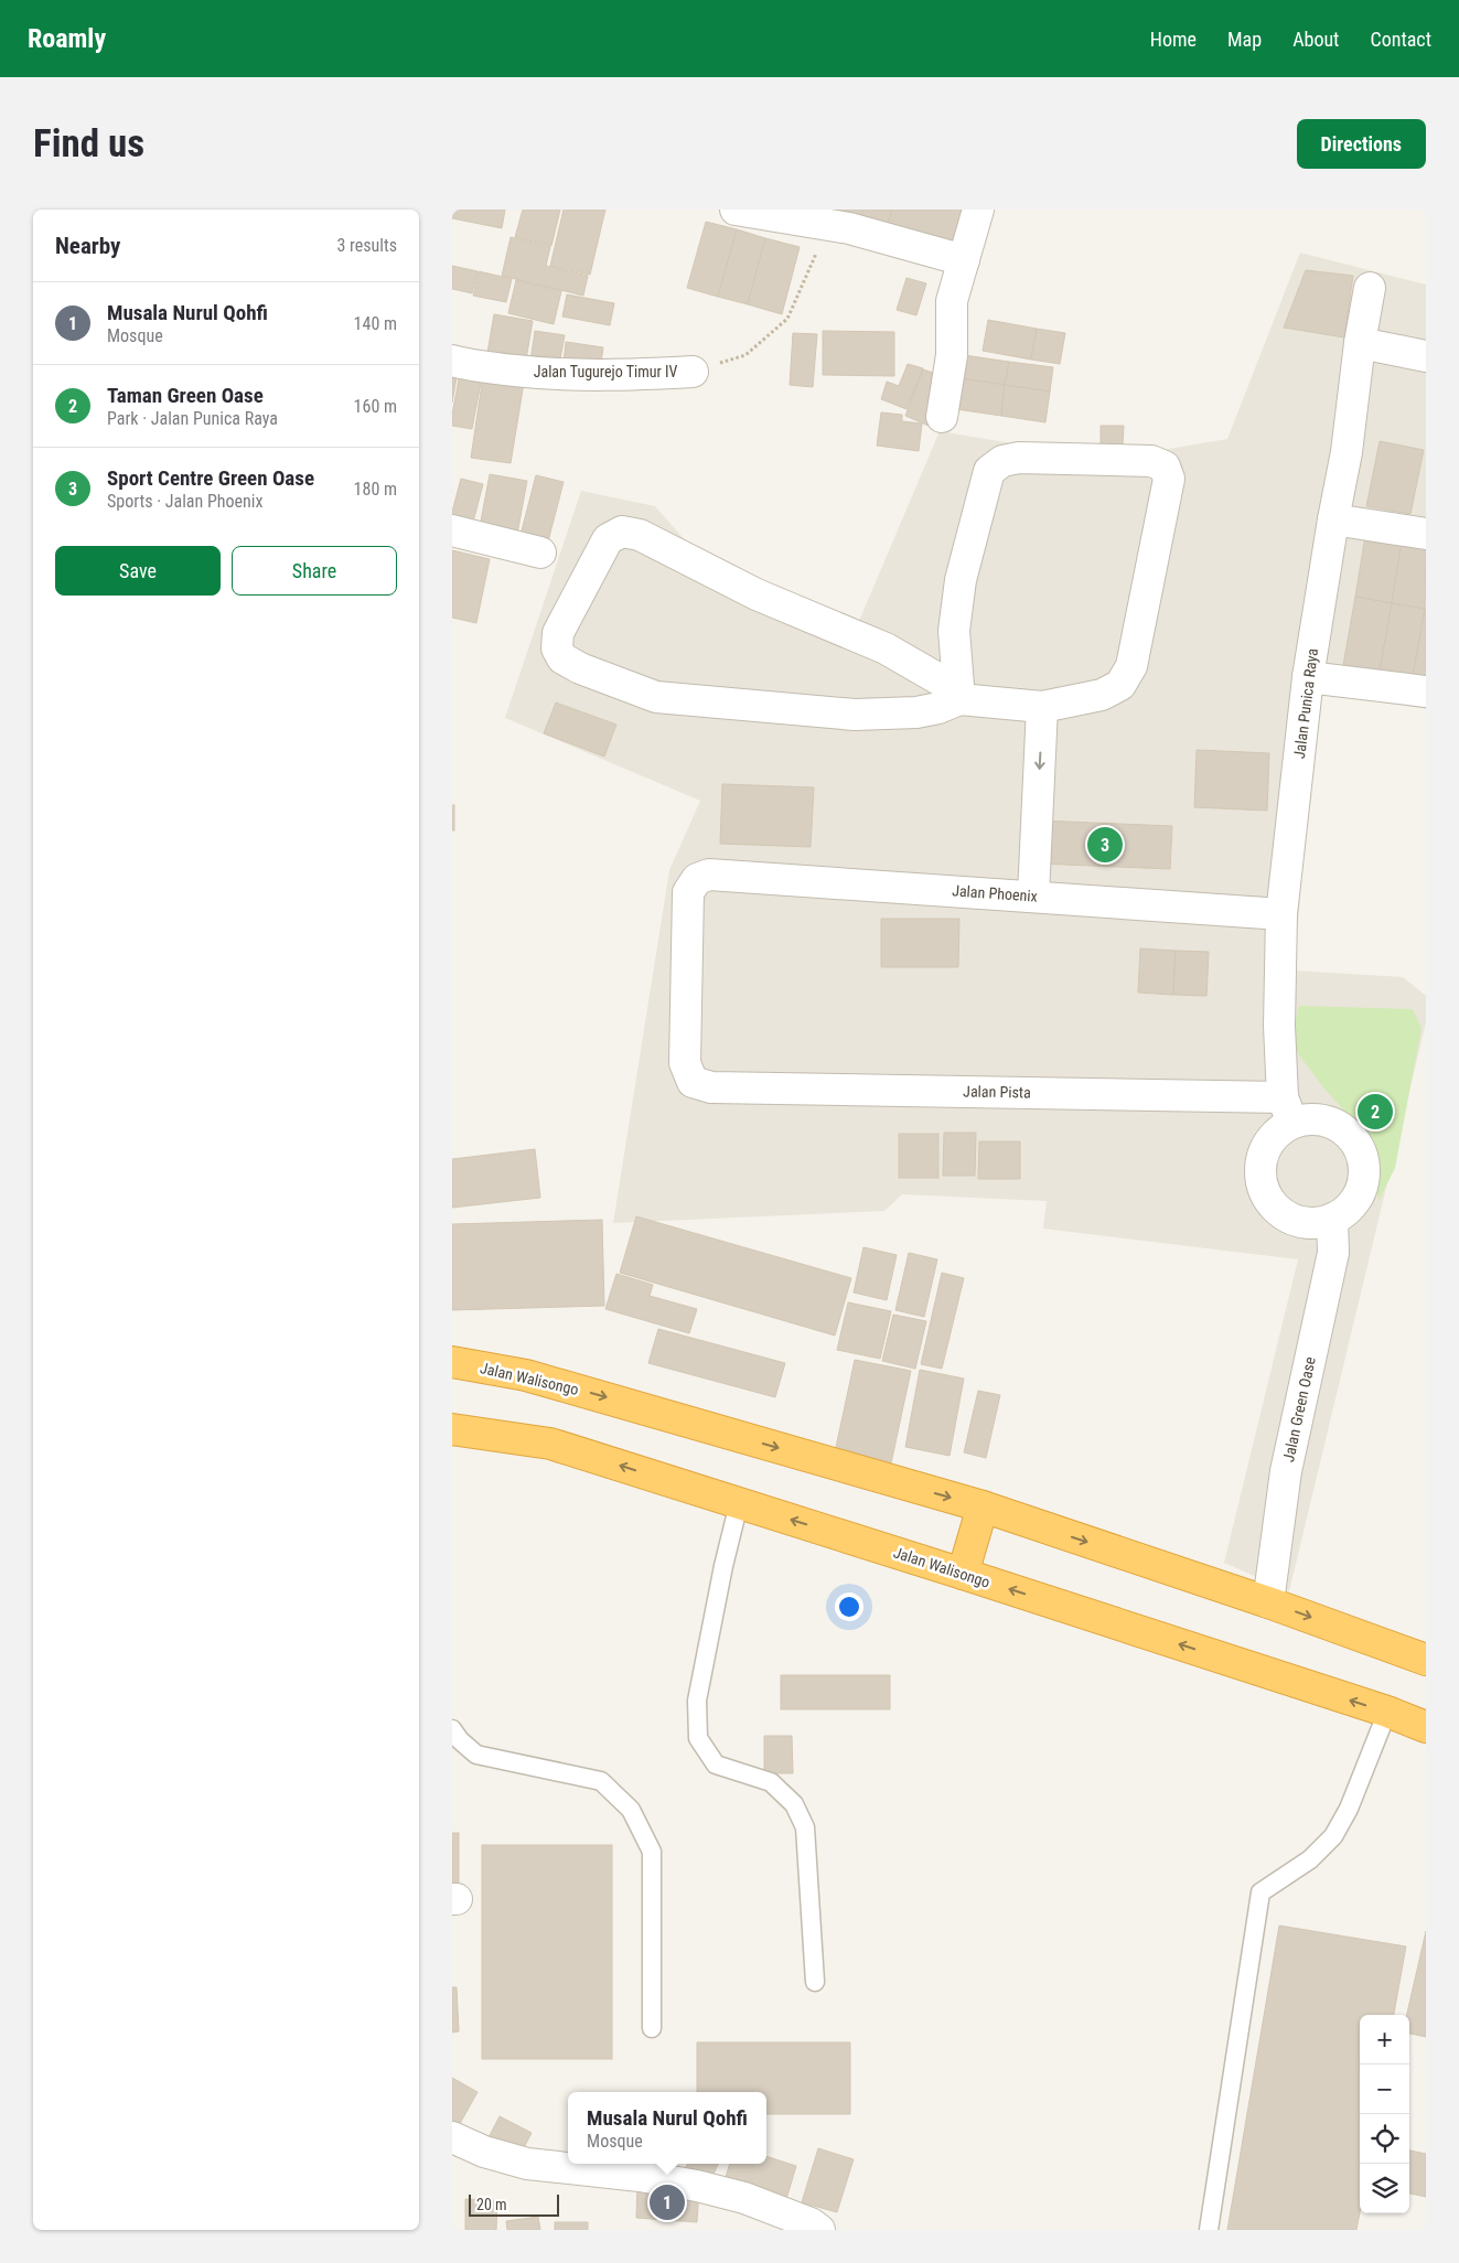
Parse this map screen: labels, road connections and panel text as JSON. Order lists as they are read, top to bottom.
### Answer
{
  "streets": {
    "highway": ["Jalan Walisongo"],
    "street": [
      "Jalan Tugurejo Timur IV",
      "Jalan Punica Raya",
      "Jalan Phoenix",
      "Jalan Pista",
      "Jalan Green Oase"
    ]
  },
  "crossings": [
    ["Jalan Punica Raya", "Jalan Phoenix"],
    ["Jalan Punica Raya", "Jalan Pista"],
    ["Jalan Punica Raya", "Jalan Green Oase"],
    ["Jalan Phoenix", "Jalan Pista"],
    ["Jalan Pista", "Jalan Green Oase"],
    ["Jalan Walisongo", "Jalan Green Oase"]
  ],
  "scale_bar": "20 m",
  "page": {
    "header": "Roamly",
    "nav": [
      "Home",
      "Map",
      "About",
      "Contact"
    ],
    "buttons": [
      "Directions",
      ["Save", "Share"]
    ],
    "title": "Find us",
    "heading": ["Nearby", "3 results"],
    "list": [
      {
        "mark": "1",
        "name": "Musala Nurul Qohfi",
        "note": "Mosque",
        "value": "140 m"
      },
      {
        "mark": "2",
        "name": "Taman Green Oase",
        "note": "Park · Jalan Punica Raya",
        "value": "160 m"
      },
      {
        "mark": "3",
        "name": "Sport Centre Green Oase",
        "note": "Sports · Jalan Phoenix",
        "value": "180 m"
      }
    ],
    "pins": ["3", "2", "1"],
    "map_buttons": ["+", "−"],
    "popup": ["Musala Nurul Qohfi", "Mosque"],
    "scale": "20 m"
  }
}
